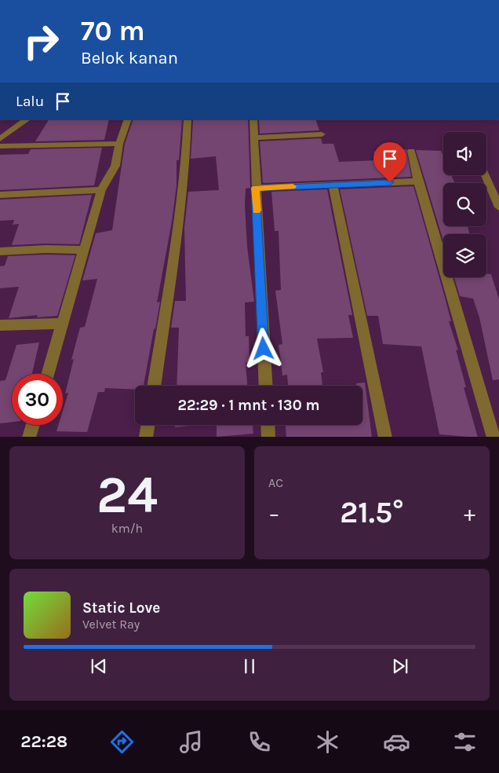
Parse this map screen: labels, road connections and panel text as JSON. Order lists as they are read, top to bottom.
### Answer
{
  "page": {
    "turn": ["70 m", "Belok kanan"],
    "then": "Lalu",
    "limit": "30",
    "trip": "22:29 · 1 mnt · 130 m",
    "tile": [
      ["24", "km/h"],
      "AC"
    ],
    "heat": ["−", "21.5°", "+"],
    "song": ["Static Love", "Velvet Ray"],
    "tabs": "22:28"
  }
}
